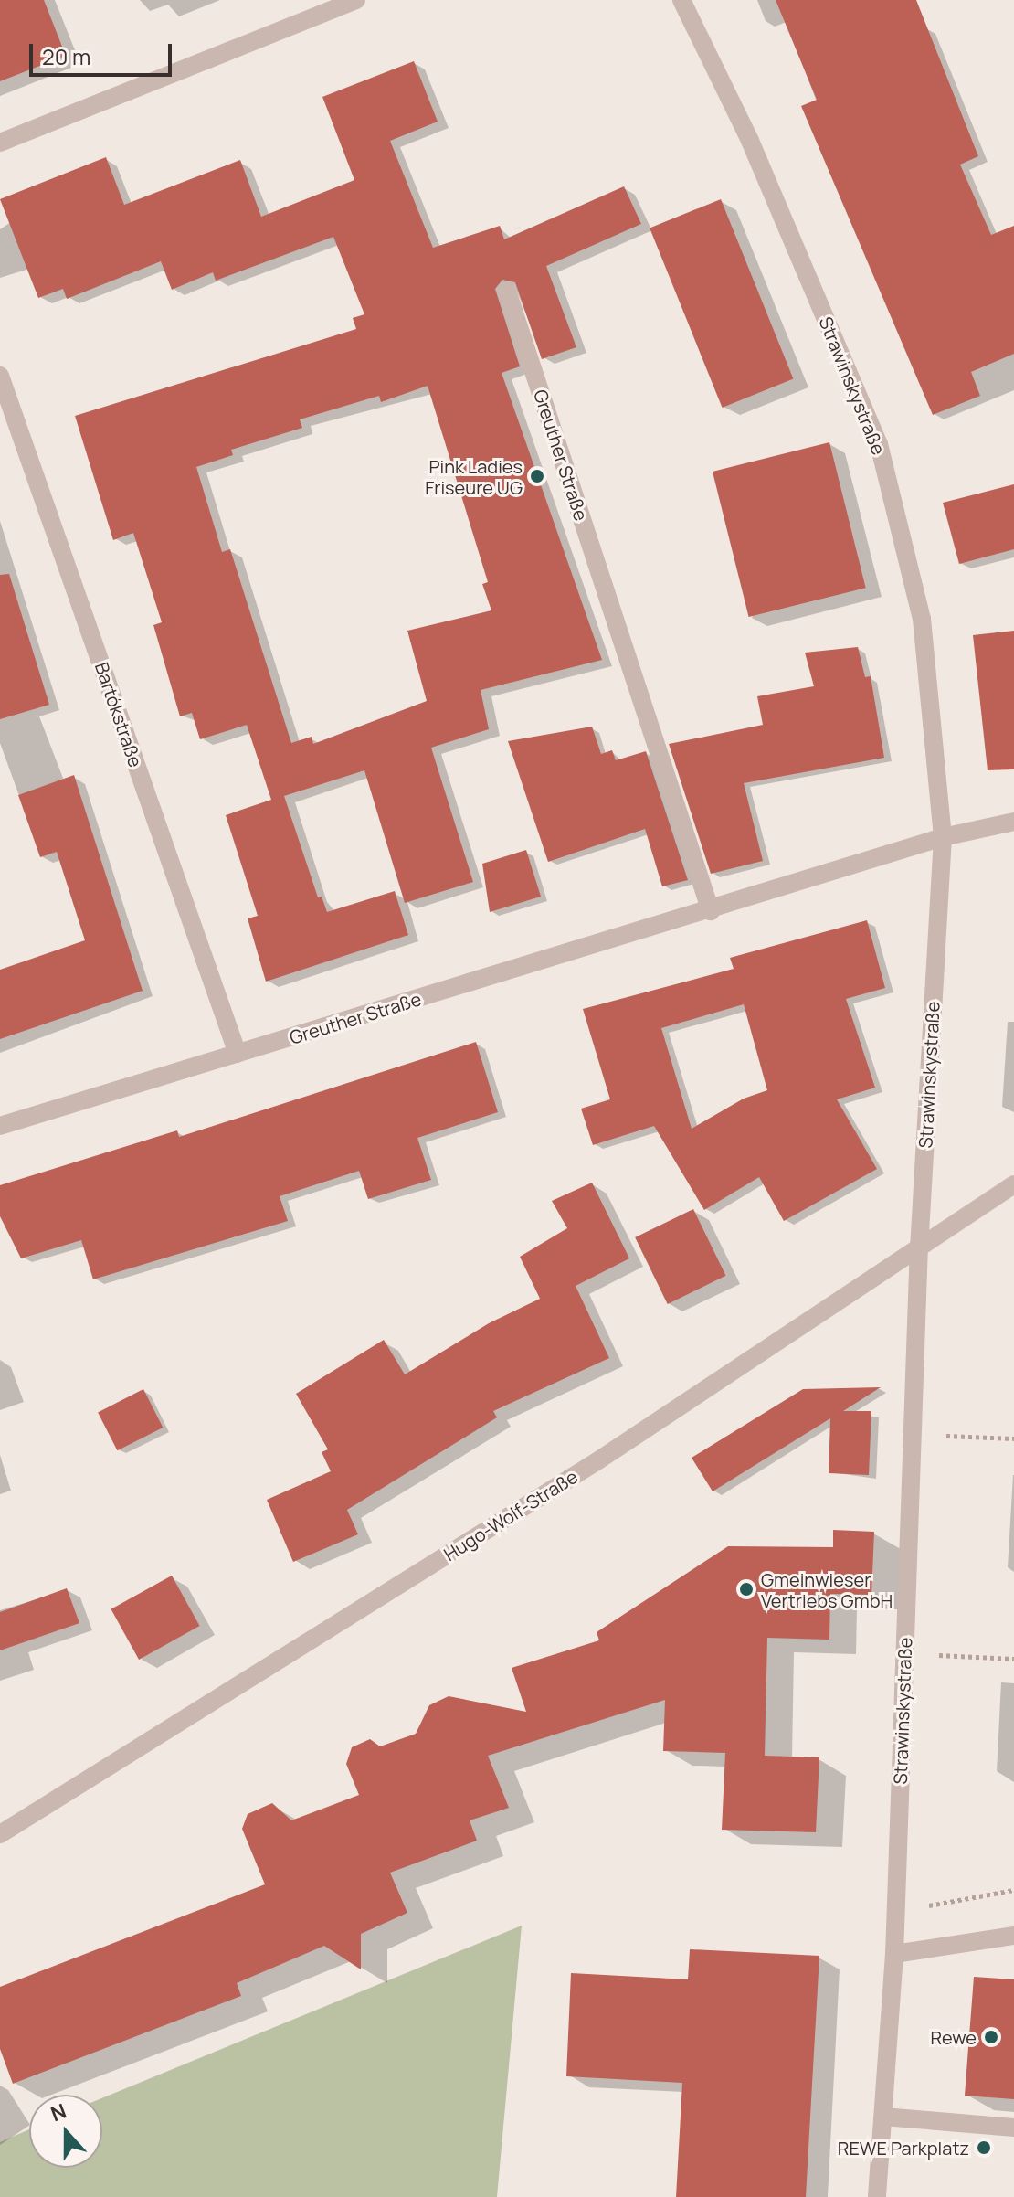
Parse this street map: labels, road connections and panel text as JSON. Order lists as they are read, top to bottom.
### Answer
{
  "streets": {
    "street": [
      "Strawinskystraße",
      "Greuther Straße",
      "Bartókstraße",
      "Hugo-Wolf-Straße"
    ]
  },
  "crossings": [
    ["Strawinskystraße", "Greuther Straße"],
    ["Strawinskystraße", "Hugo-Wolf-Straße"],
    ["Greuther Straße", "Bartókstraße"]
  ],
  "places": [
    "Pink Ladies Friseure UG",
    "Gmeinwieser Vertriebs GmbH",
    "Rewe",
    "REWE Parkplatz"
  ],
  "scale_bar": "20 m",
  "north": "top"
}
